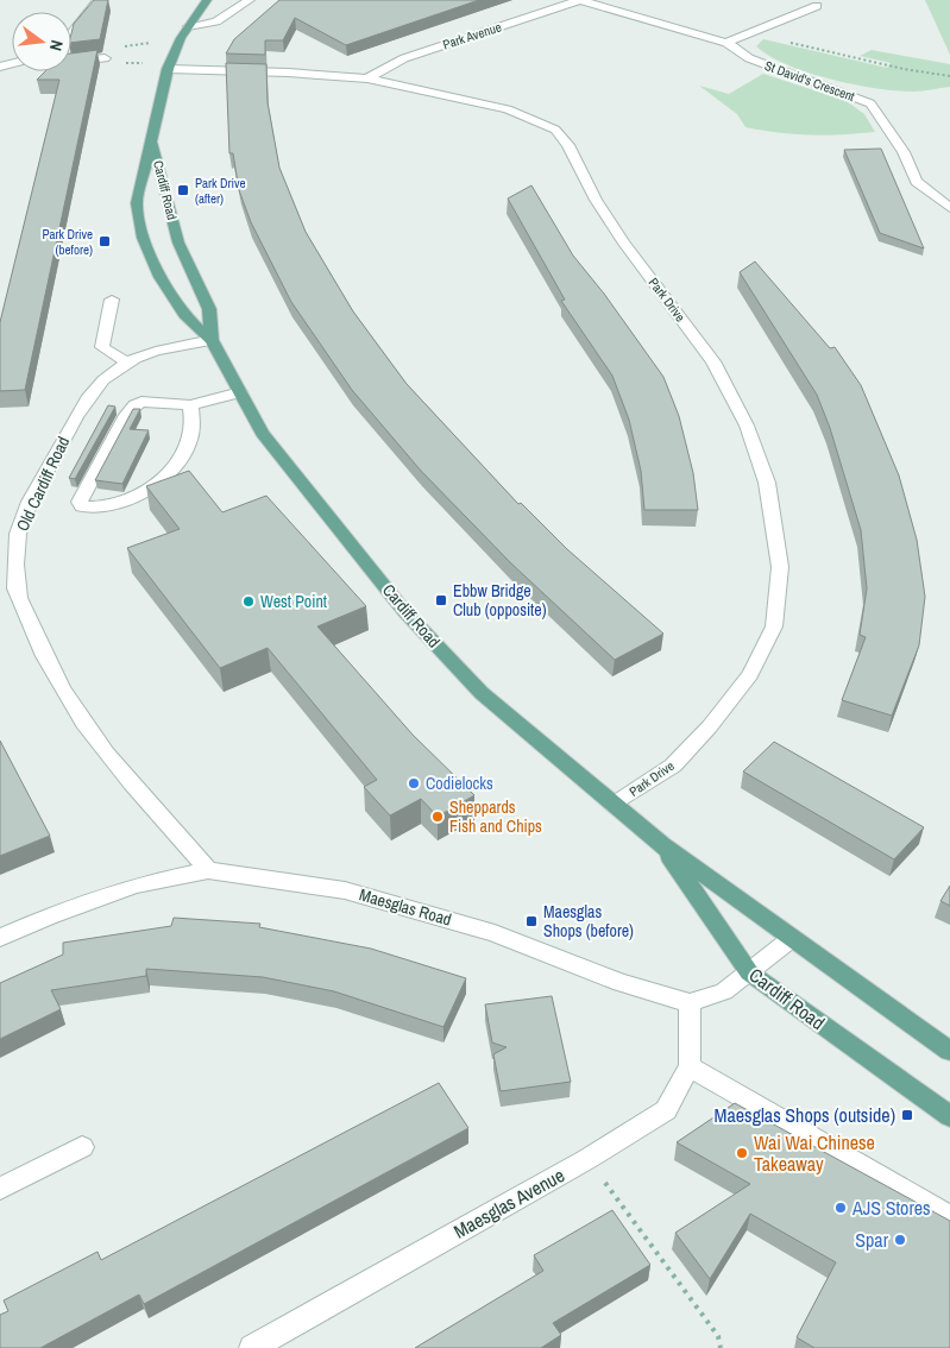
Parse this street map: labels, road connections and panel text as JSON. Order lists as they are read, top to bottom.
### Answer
{
  "streets": {
    "main road": ["Cardiff Road"],
    "street": [
      "Park Avenue",
      "St David's Crescent",
      "Park Drive",
      "Old Cardiff Road",
      "Maesglas Road",
      "Maesglas Avenue"
    ]
  },
  "crossings": [
    ["Park Avenue", "St David's Crescent"],
    ["Park Avenue", "Park Drive"],
    ["Cardiff Road", "Park Drive"],
    ["Cardiff Road", "Old Cardiff Road"],
    ["Old Cardiff Road", "Maesglas Road"],
    ["Maesglas Road", "Maesglas Avenue"]
  ],
  "places": {
    "transit": [
      "Park Drive (after)",
      "Park Drive (before)",
      "Ebbw Bridge Club (opposite)",
      "Maesglas Shops (before)",
      "Maesglas Shops (outside)"
    ],
    "other": [
      "West Point",
      "Codielocks",
      "Sheppards Fish and Chips",
      "Wai Wai Chinese Takeaway",
      "AJS Stores",
      "Spar"
    ]
  },
  "north": "right"
}
